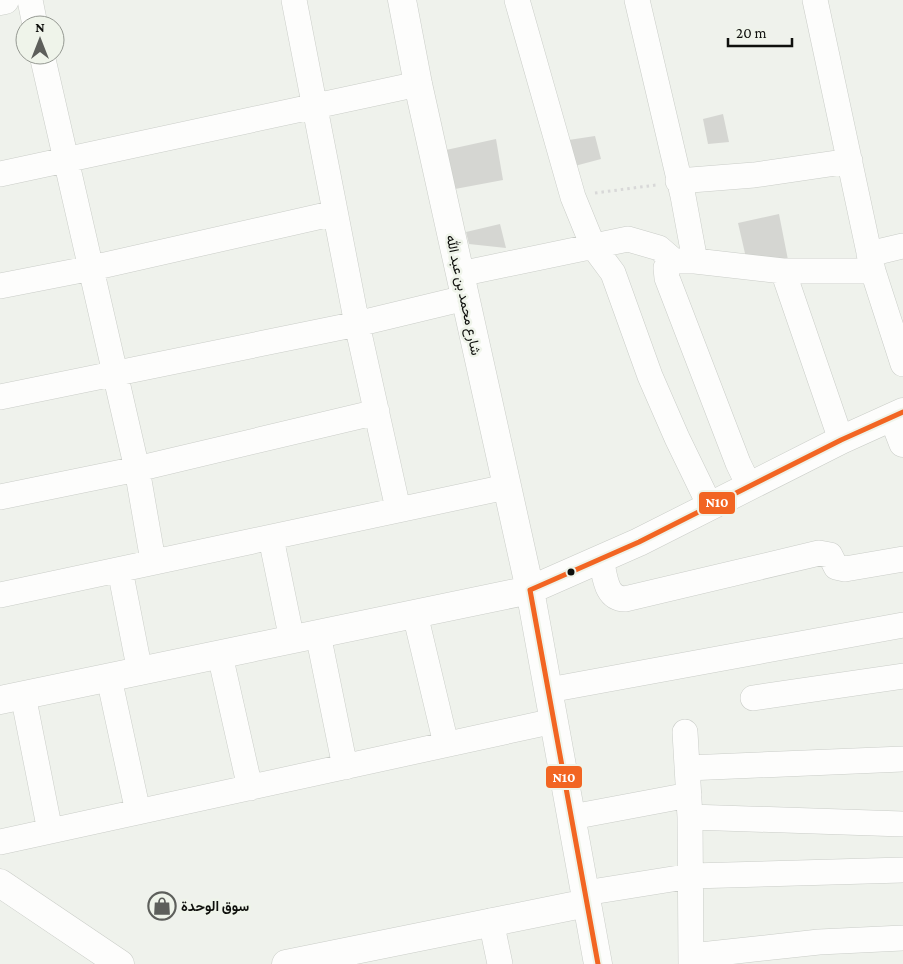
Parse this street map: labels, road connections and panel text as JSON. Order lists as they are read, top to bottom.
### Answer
{
  "streets": {
    "street": ["شارع محمد بن عبد الله"]
  },
  "places": {
    "shop": ["سوق الوحدة"]
  },
  "lines": ["transit line N10"],
  "scale_bar": "20 m",
  "north": "top"
}
